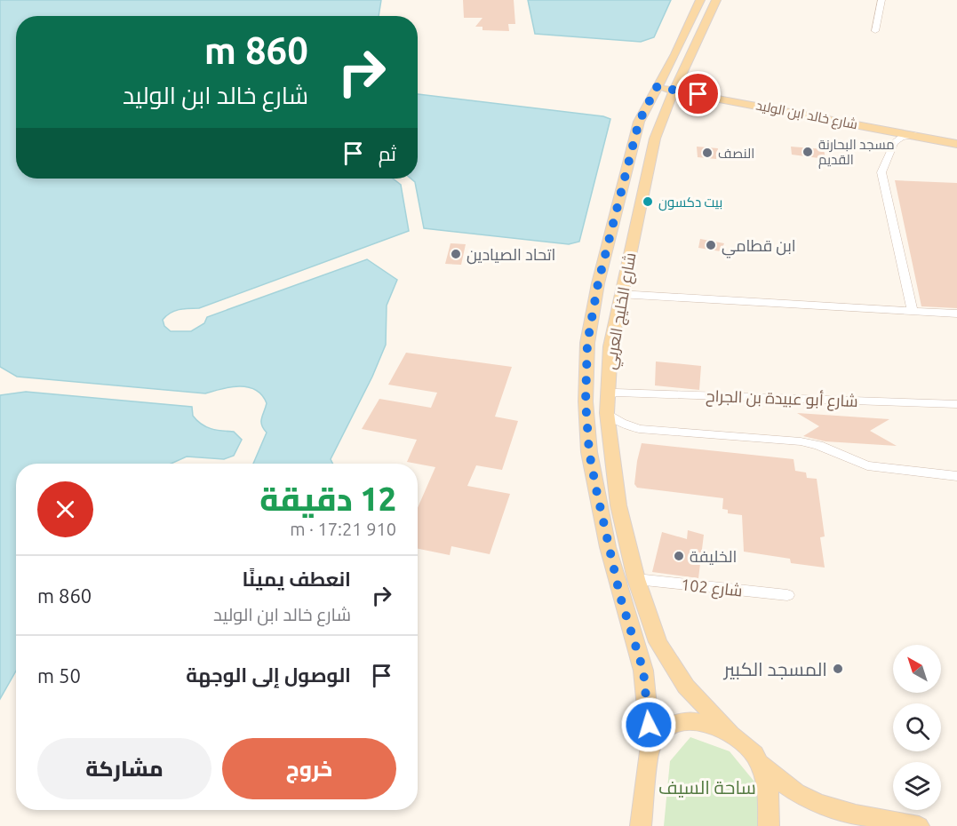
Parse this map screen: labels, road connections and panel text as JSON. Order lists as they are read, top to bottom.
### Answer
{
  "streets": {
    "main road": ["شارع خالد ابن الوليد", "شارع الخليج العربي"],
    "street": ["شارع أبو عبيدة بن الجراح", "شارع 102"]
  },
  "crossings": [
    ["شارع خالد ابن الوليد", "شارع الخليج العربي"],
    ["شارع الخليج العربي", "شارع أبو عبيدة بن الجراح"],
    ["شارع الخليج العربي", "شارع 102"]
  ],
  "parks": ["ساحة السيف"],
  "places": [
    "مسجد البحارنة القديم",
    "النصف",
    "بيت دكسون",
    "ابن قطامي",
    "اتحاد الصيادين",
    "الخليفة",
    "المسجد الكبير"
  ],
  "north": "top left",
  "page": {
    "turn": ["860 m", "شارع خالد ابن الوليد"],
    "then": "ثم",
    "heading": ["12 دقيقة", "910 m · 17:21"],
    "list": [
      {
        "name": "انعطف يمينًا",
        "note": "شارع خالد ابن الوليد",
        "value": "860 m"
      },
      {
        "name": "الوصول إلى الوجهة",
        "value": "50 m"
      }
    ],
    "buttons": ["خروج", "مشاركة"]
  }
}
